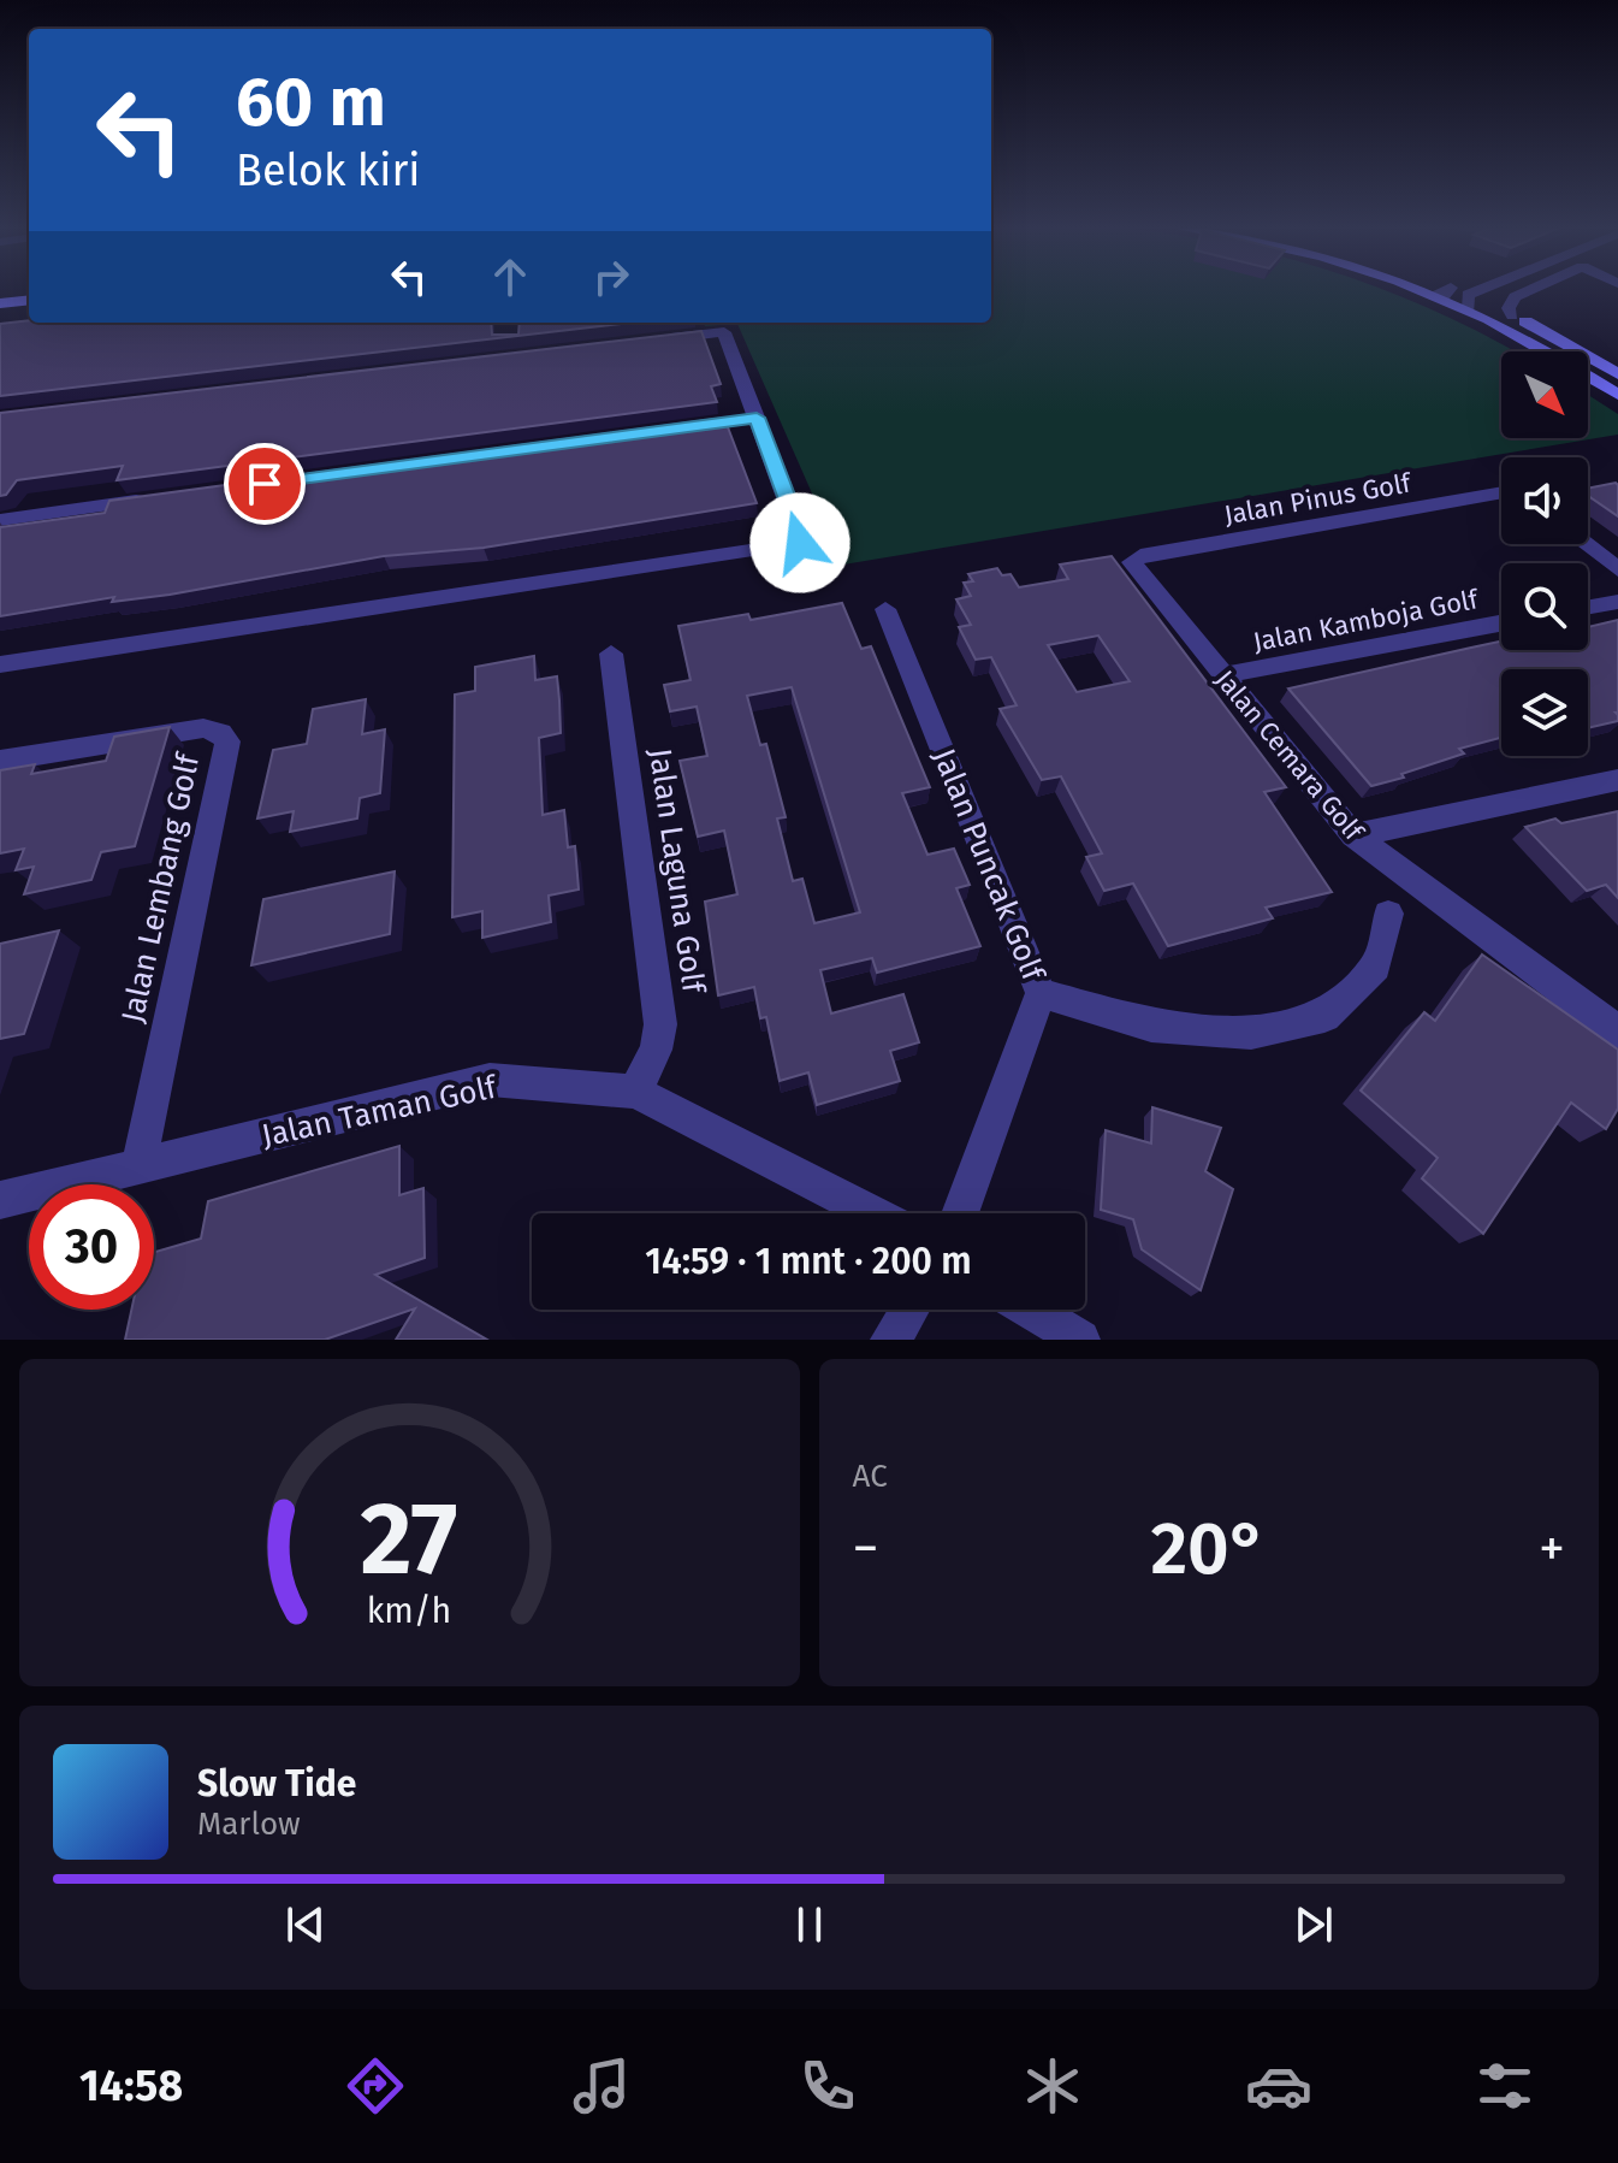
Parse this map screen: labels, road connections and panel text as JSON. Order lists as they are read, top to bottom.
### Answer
{
  "streets": {
    "street": [
      "Jalan Pinus Golf",
      "Jalan Kamboja Golf",
      "Jalan Cemara Golf",
      "Jalan Puncak Golf",
      "Jalan Laguna Golf",
      "Jalan Lembang Golf",
      "Jalan Taman Golf"
    ]
  },
  "crossings": [
    ["Jalan Pinus Golf", "Jalan Cemara Golf"],
    ["Jalan Kamboja Golf", "Jalan Cemara Golf"],
    ["Jalan Laguna Golf", "Jalan Taman Golf"],
    ["Jalan Lembang Golf", "Jalan Taman Golf"]
  ],
  "north": "bottom right",
  "page": {
    "turn": ["60 m", "Belok kiri"],
    "limit": "30",
    "trip": "14:59 · 1 mnt · 200 m",
    "tile": "AC",
    "heat": ["−", "20°", "+"],
    "song": ["Slow Tide", "Marlow"],
    "tabs": "14:58",
    "gauge": ["27", "km/h"]
  }
}
